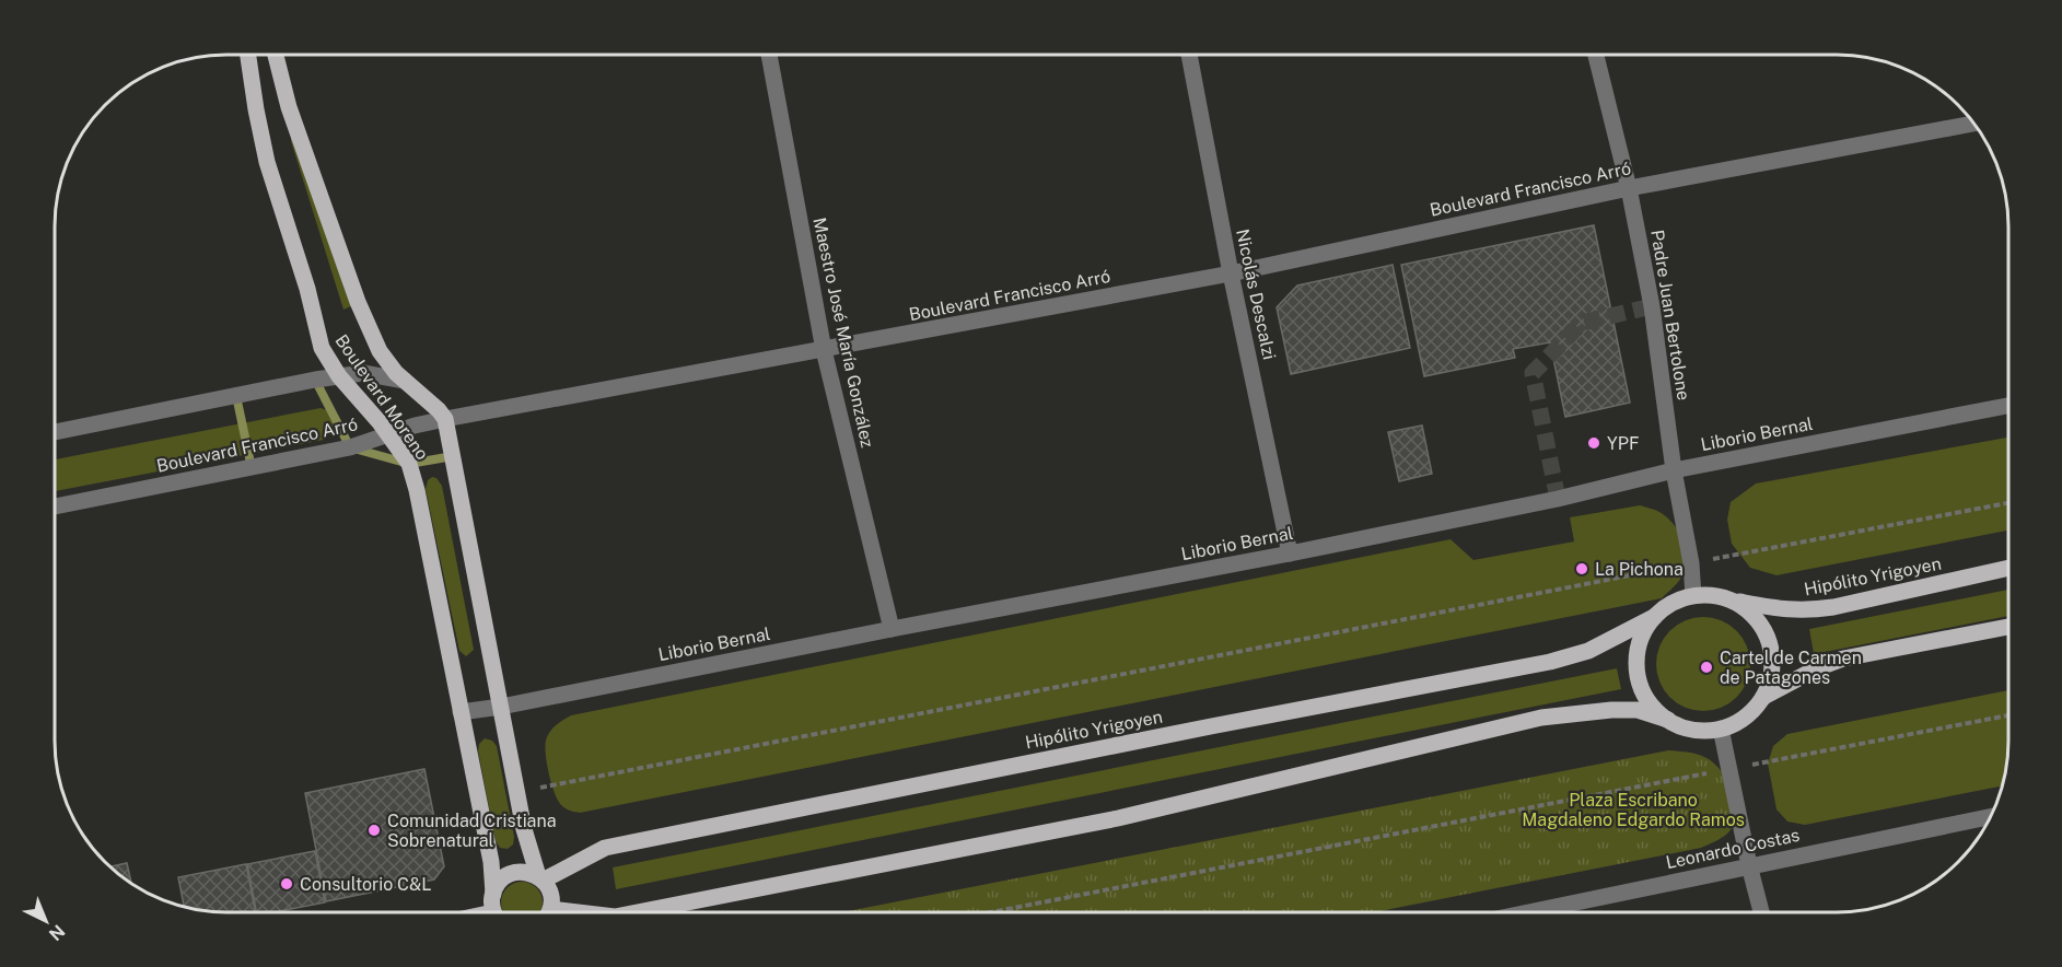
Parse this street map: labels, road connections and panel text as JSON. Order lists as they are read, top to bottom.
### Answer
{
  "streets": {
    "main road": ["Boulevard Moreno", "Hipólito Yrigoyen"],
    "street": [
      "Boulevard Francisco Arró",
      "Nicolás Descalzi",
      "Padre Juan Bertolone",
      "Maestro José María González",
      "Liborio Bernal",
      "Leonardo Costas"
    ]
  },
  "crossings": [
    ["Boulevard Francisco Arró", "Nicolás Descalzi"],
    ["Boulevard Francisco Arró", "Padre Juan Bertolone"],
    ["Boulevard Francisco Arró", "Maestro José María González"],
    ["Boulevard Francisco Arró", "Boulevard Moreno"],
    ["Nicolás Descalzi", "Liborio Bernal"],
    ["Padre Juan Bertolone", "Liborio Bernal"],
    ["Padre Juan Bertolone", "Hipólito Yrigoyen"],
    ["Maestro José María González", "Liborio Bernal"],
    ["Boulevard Moreno", "Liborio Bernal"],
    ["Boulevard Moreno", "Hipólito Yrigoyen"]
  ],
  "parks": ["Plaza Escribano Magdaleno Edgardo Ramos"],
  "places": [
    "YPF",
    "La Pichona",
    "Cartel de Carmen de Patagones",
    "Comunidad Cristiana Sobrenatural",
    "Consultorio C&L"
  ],
  "north": "bottom right"
}
